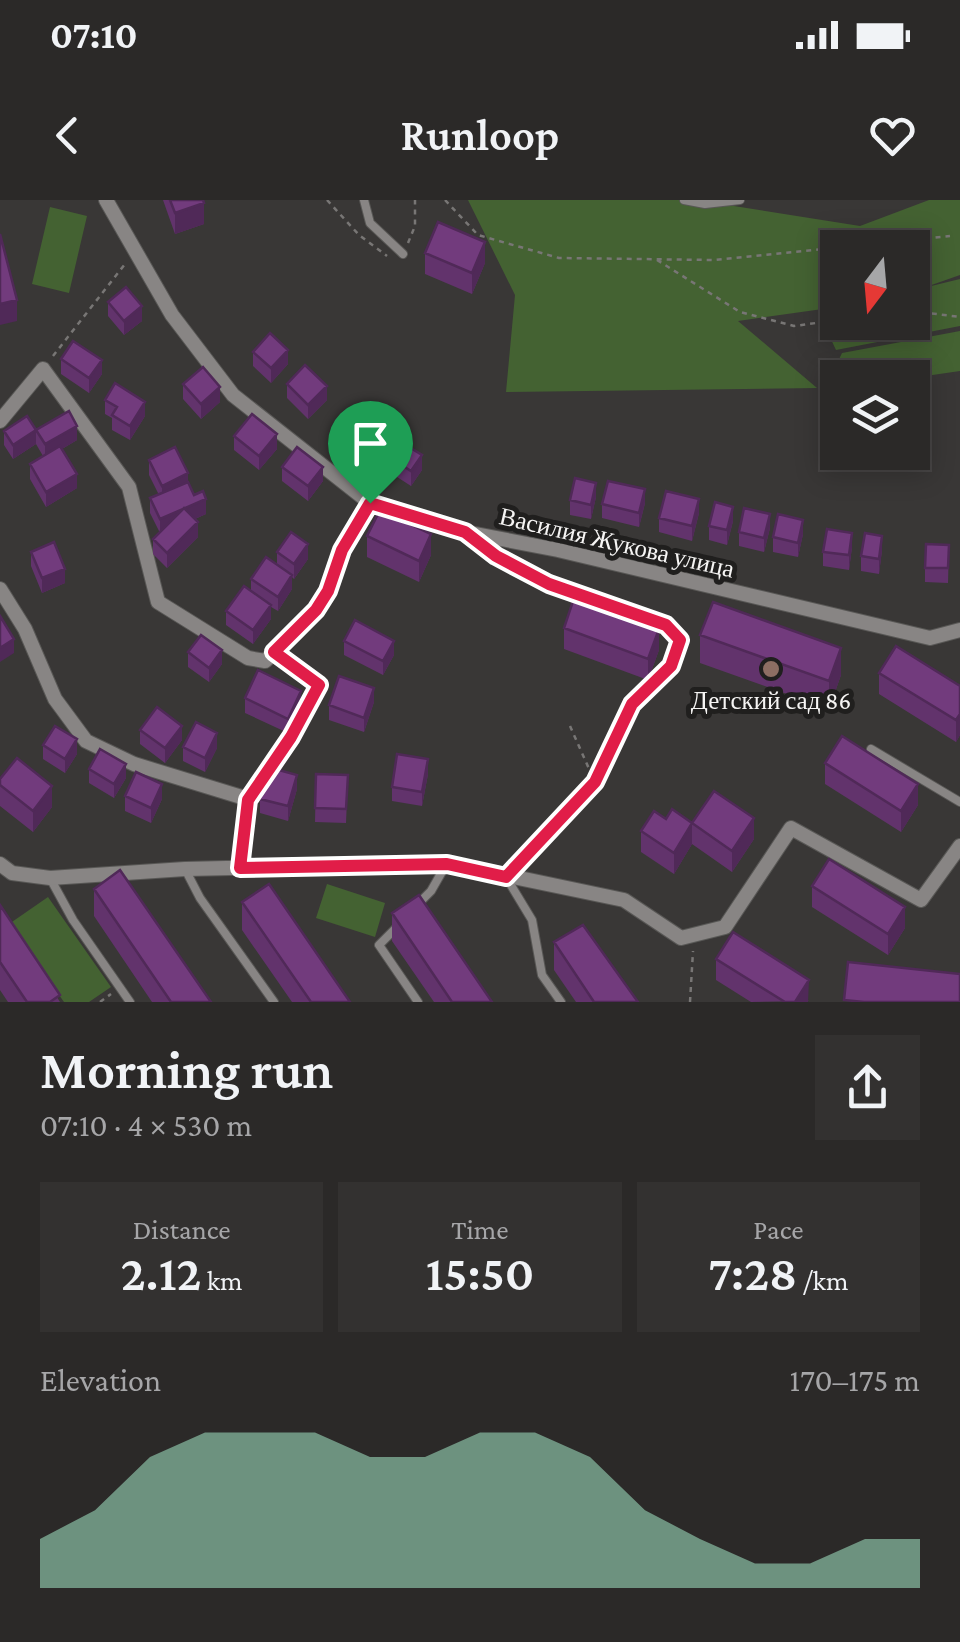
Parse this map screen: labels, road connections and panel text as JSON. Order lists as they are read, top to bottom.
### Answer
{
  "streets": {
    "street": ["Василия Жукова улица"]
  },
  "places": ["Детский сад 86"],
  "north": "bottom",
  "page": {
    "status": "07:10",
    "header": "Runloop",
    "heading": ["Morning run", "07:10 · 4 × 530 m"],
    "stats": [
      ["Distance", "2.12 km"],
      ["Time", "15:50"],
      ["Pace", "7:28 /km"]
    ],
    "chart": ["Elevation", "170–175 m"]
  }
}
